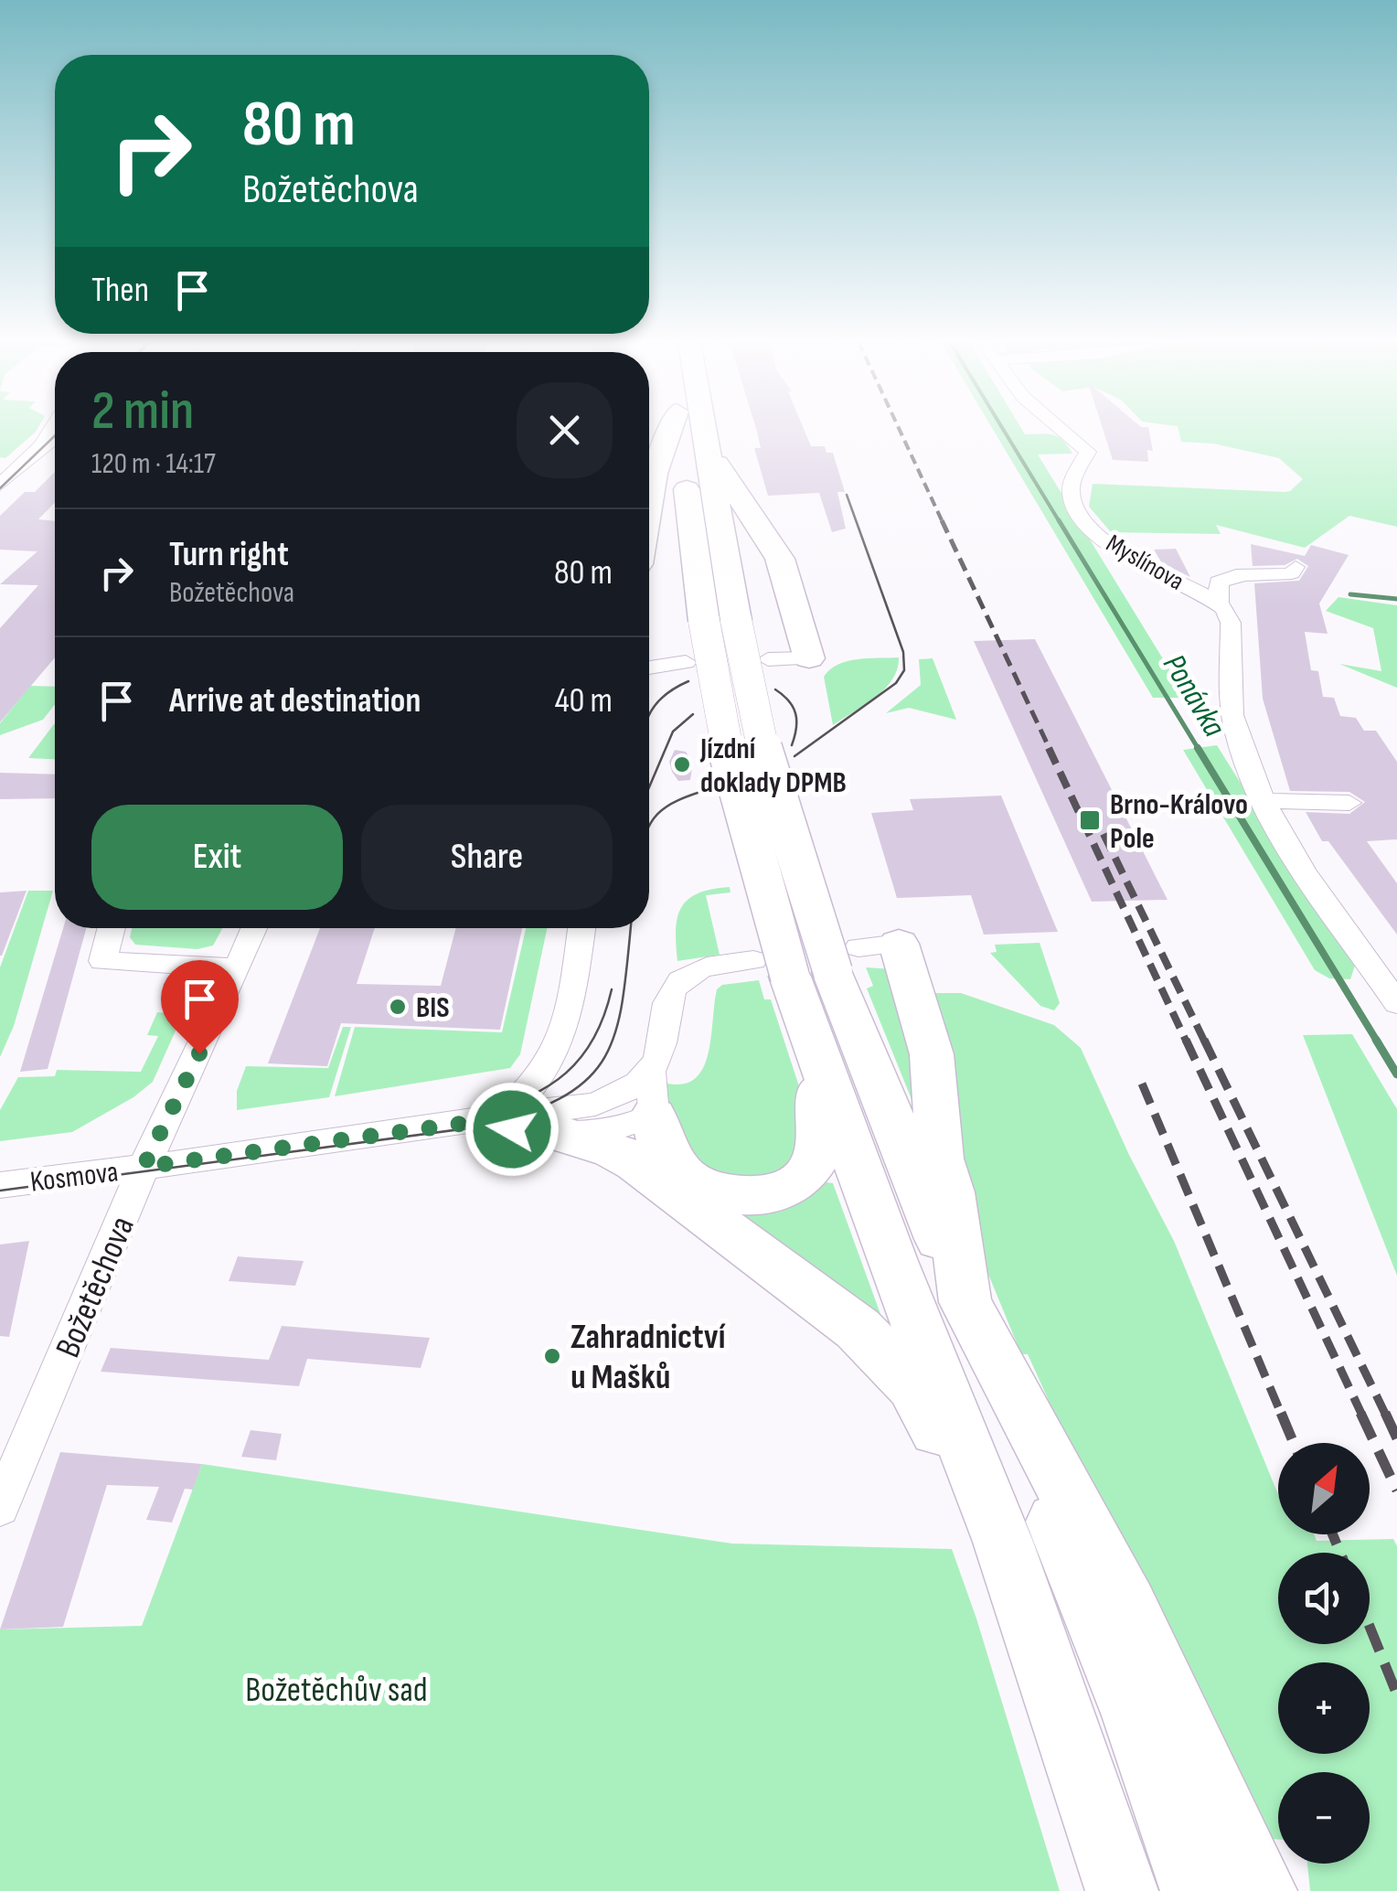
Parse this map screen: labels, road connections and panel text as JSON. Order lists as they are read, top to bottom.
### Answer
{
  "streets": {
    "street": ["Myslínova", "Kosmova", "Božetěchova"]
  },
  "crossings": [
    ["Kosmova", "Božetěchova"]
  ],
  "water": ["Ponávka"],
  "parks": ["Božetěchův sad"],
  "places": {
    "other": ["Jízdní doklady DPMB", "BIS", "Zahradnictví u Mašků"],
    "transit": ["Brno-Královo Pole"]
  },
  "north": "top right",
  "page": {
    "turn": ["80 m", "Božetěchova"],
    "then": "Then",
    "heading": ["2 min", "120 m · 14:17"],
    "list": [
      {
        "name": "Turn right",
        "note": "Božetěchova",
        "value": "80 m"
      },
      {
        "name": "Arrive at destination",
        "value": "40 m"
      }
    ],
    "buttons": ["Exit", "Share"],
    "map_buttons": ["+", "−"]
  }
}
